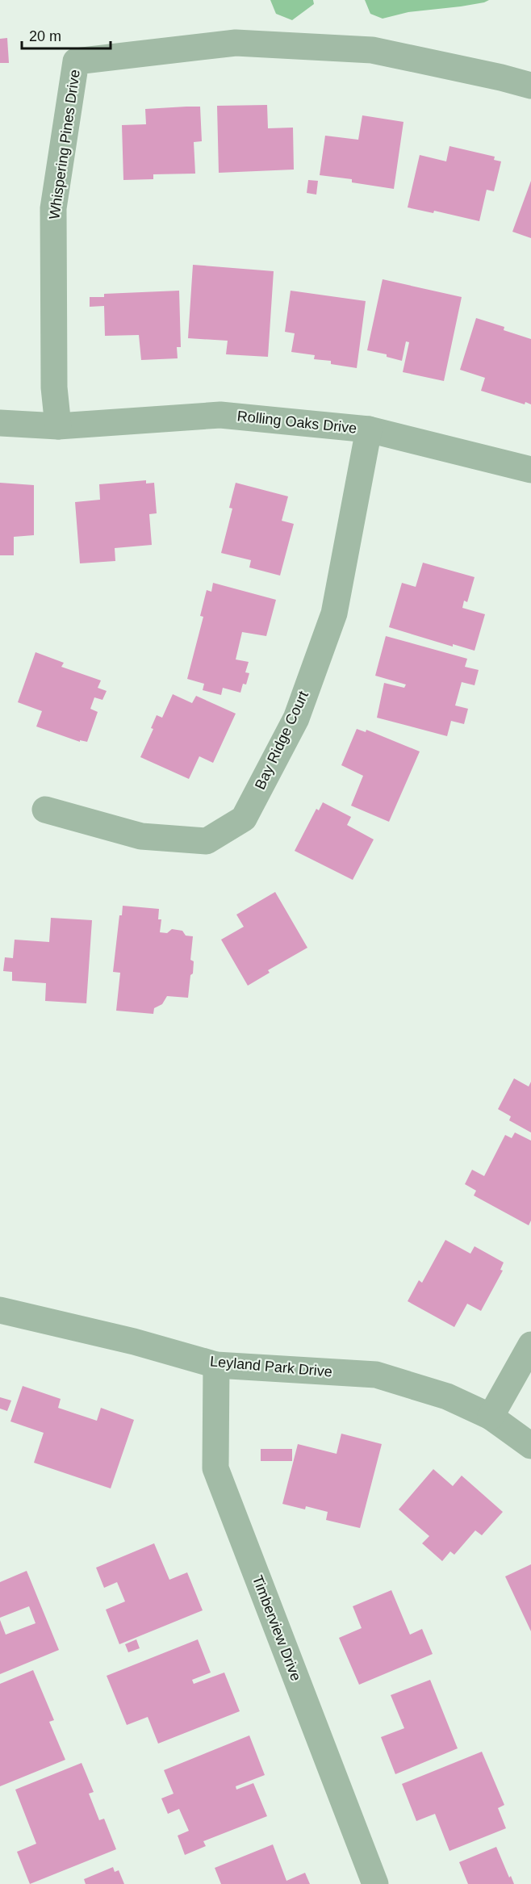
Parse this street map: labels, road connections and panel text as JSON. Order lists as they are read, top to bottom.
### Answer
{
  "streets": {
    "street": [
      "Whispering Pines Drive",
      "Rolling Oaks Drive",
      "Bay Ridge Court",
      "Leyland Park Drive",
      "Timberview Drive"
    ]
  },
  "crossings": [
    ["Whispering Pines Drive", "Rolling Oaks Drive"],
    ["Rolling Oaks Drive", "Bay Ridge Court"],
    ["Leyland Park Drive", "Timberview Drive"]
  ],
  "scale_bar": "20 m"
}
